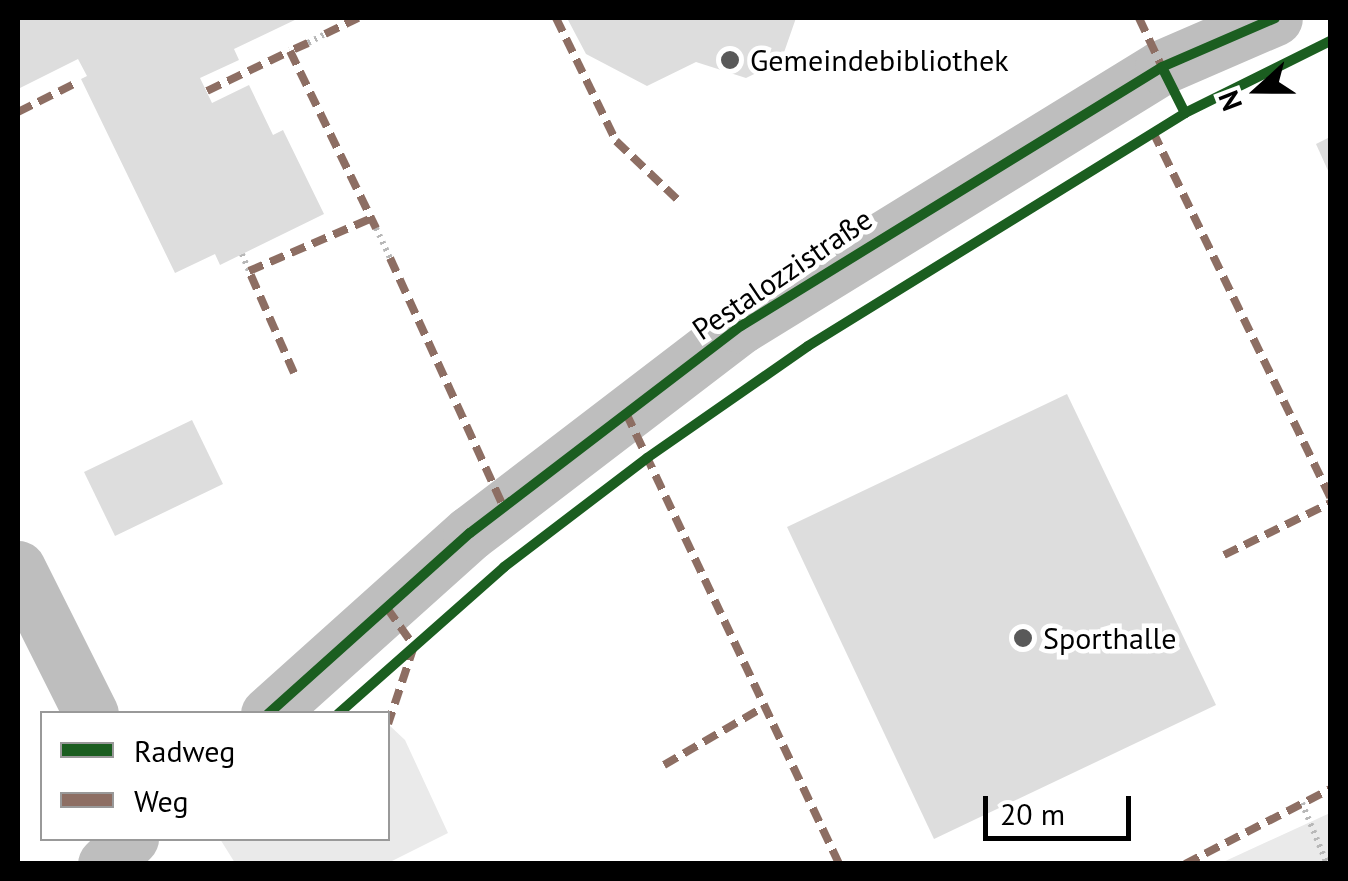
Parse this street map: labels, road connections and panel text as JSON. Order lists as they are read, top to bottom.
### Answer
{
  "streets": {
    "street": ["Pestalozzistraße"]
  },
  "places": ["Gemeindebibliothek", "Sporthalle"],
  "legend": ["Radweg", "Weg"],
  "scale_bar": "20 m",
  "north": "left"
}
